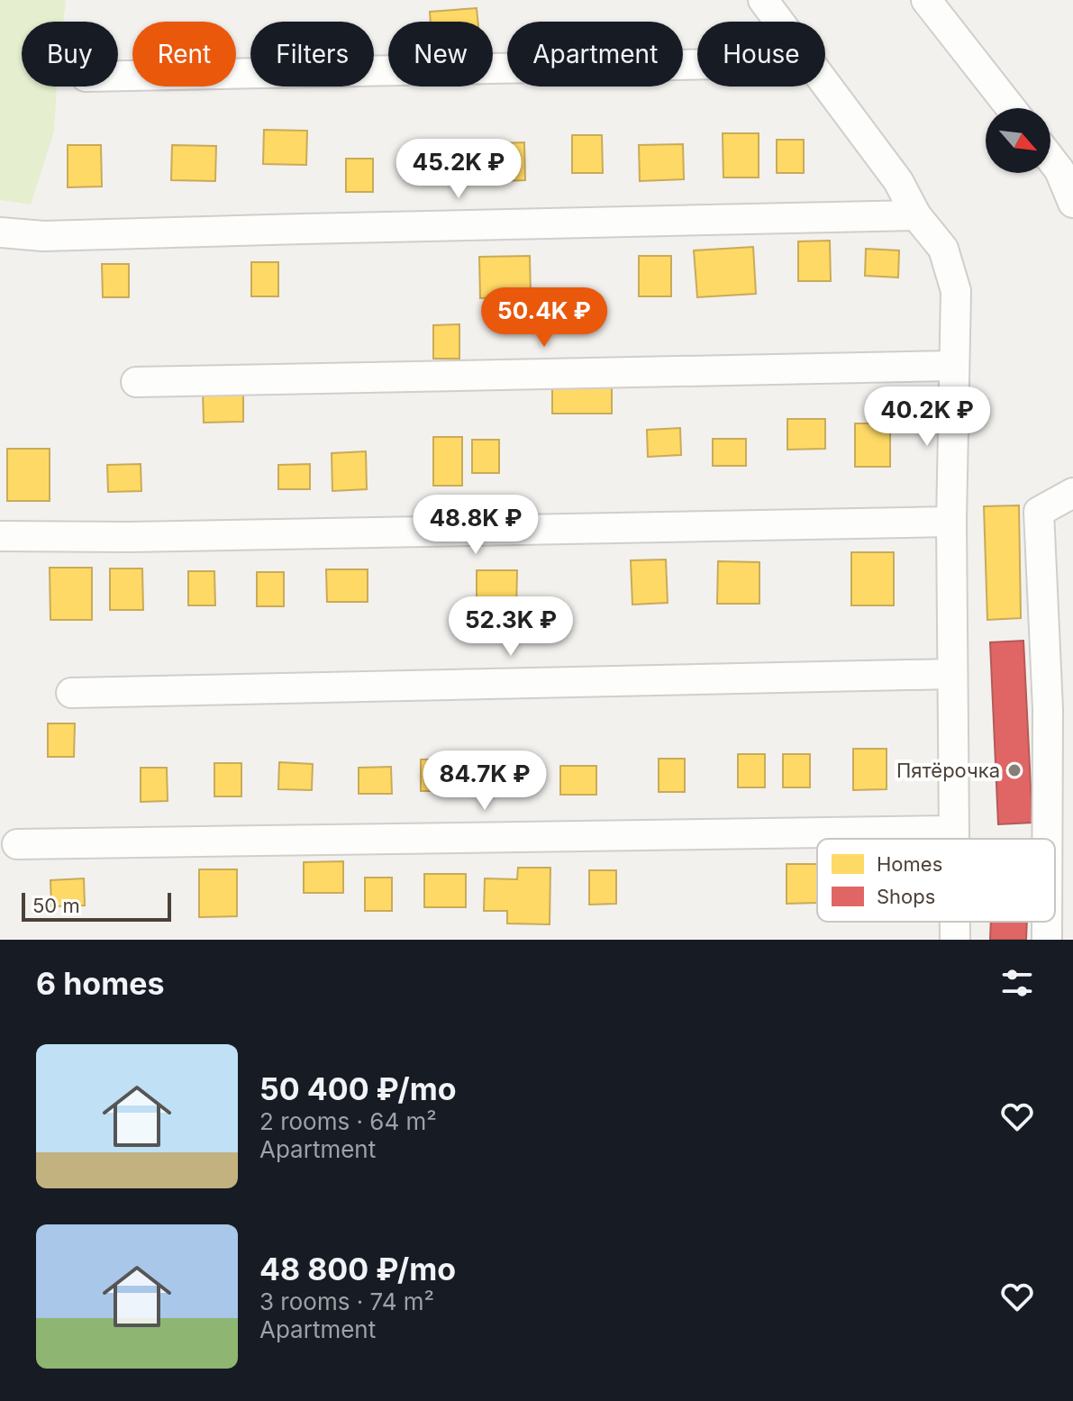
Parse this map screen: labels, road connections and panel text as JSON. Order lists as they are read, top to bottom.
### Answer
{
  "places": ["Пятёрочка"],
  "legend": ["Homes", "Shops"],
  "scale_bar": "50 m",
  "north": "bottom right",
  "page": {
    "chip": [
      "Buy",
      "Rent",
      "Filters",
      "New",
      "Apartment",
      "House"
    ],
    "price": [
      "45.2K ₽",
      "50.4K ₽",
      "40.2K ₽",
      "48.8K ₽",
      "52.3K ₽",
      "84.7K ₽"
    ],
    "scale": "50 m",
    "heading": "6 homes",
    "list": [
      {
        "name": "50 400 ₽/mo",
        "note": "2 rooms · 64 m² · Apartment"
      },
      {
        "name": "48 800 ₽/mo",
        "note": "3 rooms · 74 m² · Apartment"
      }
    ]
  }
}
